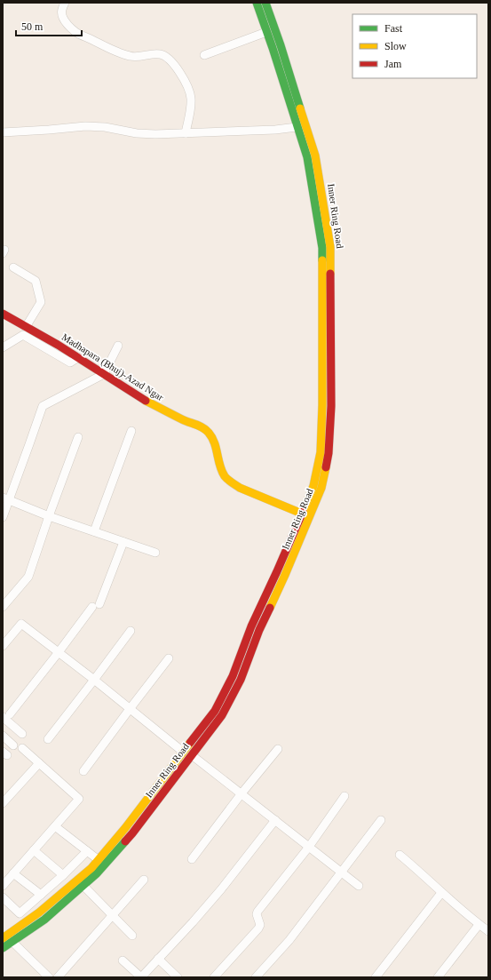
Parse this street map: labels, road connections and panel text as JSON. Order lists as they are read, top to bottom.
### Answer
{
  "streets": {
    "main road": ["Inner Ring Road", "Madhapara (Bhuj)-Azad Ngar"]
  },
  "crossings": [
    ["Inner Ring Road", "Madhapara (Bhuj)-Azad Ngar"]
  ],
  "legend": ["Fast", "Slow", "Jam"],
  "scale_bar": "50 m"
}
